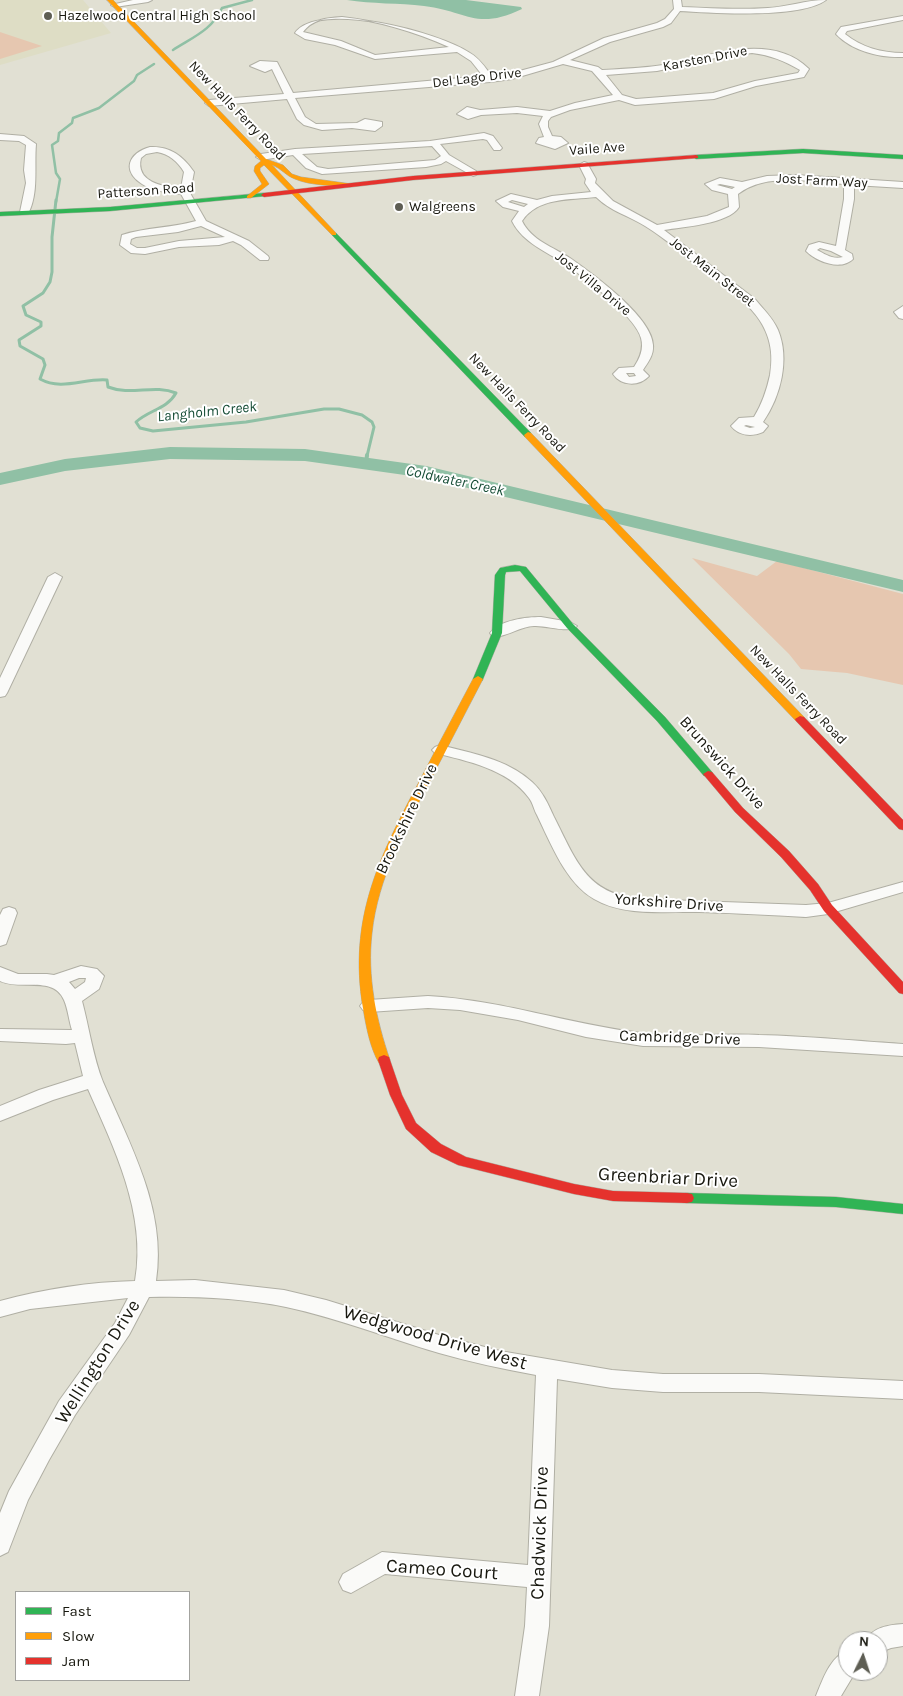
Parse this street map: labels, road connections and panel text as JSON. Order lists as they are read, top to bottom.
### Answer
{
  "streets": {
    "main road": [
      "New Halls Ferry Road",
      "Vaile Ave",
      "Patterson Road",
      "Brunswick Drive",
      "Brookshire Drive",
      "Greenbriar Drive"
    ],
    "street": [
      "Karsten Drive",
      "Del Lago Drive",
      "Jost Farm Way",
      "Jost Main Street",
      "Jost Villa Drive",
      "Yorkshire Drive",
      "Cambridge Drive",
      "Wedgwood Drive West",
      "Wellington Drive",
      "Chadwick Drive",
      "Cameo Court"
    ]
  },
  "crossings": [
    ["Del Lago Drive", "New Halls Ferry Road"],
    ["New Halls Ferry Road", "Vaile Ave"],
    ["New Halls Ferry Road", "Patterson Road"],
    ["Vaile Ave", "Patterson Road"],
    ["Vaile Ave", "Jost Main Street"],
    ["Brunswick Drive", "Brookshire Drive"],
    ["Brunswick Drive", "Yorkshire Drive"],
    ["Brookshire Drive", "Yorkshire Drive"],
    ["Brookshire Drive", "Cambridge Drive"],
    ["Brookshire Drive", "Greenbriar Drive"],
    ["Wedgwood Drive West", "Wellington Drive"],
    ["Wedgwood Drive West", "Chadwick Drive"],
    ["Chadwick Drive", "Cameo Court"]
  ],
  "water": ["Langholm Creek", "Coldwater Creek"],
  "places": ["Hazelwood Central High School", "Walgreens"],
  "legend": ["Fast", "Slow", "Jam"],
  "north": "top"
}
